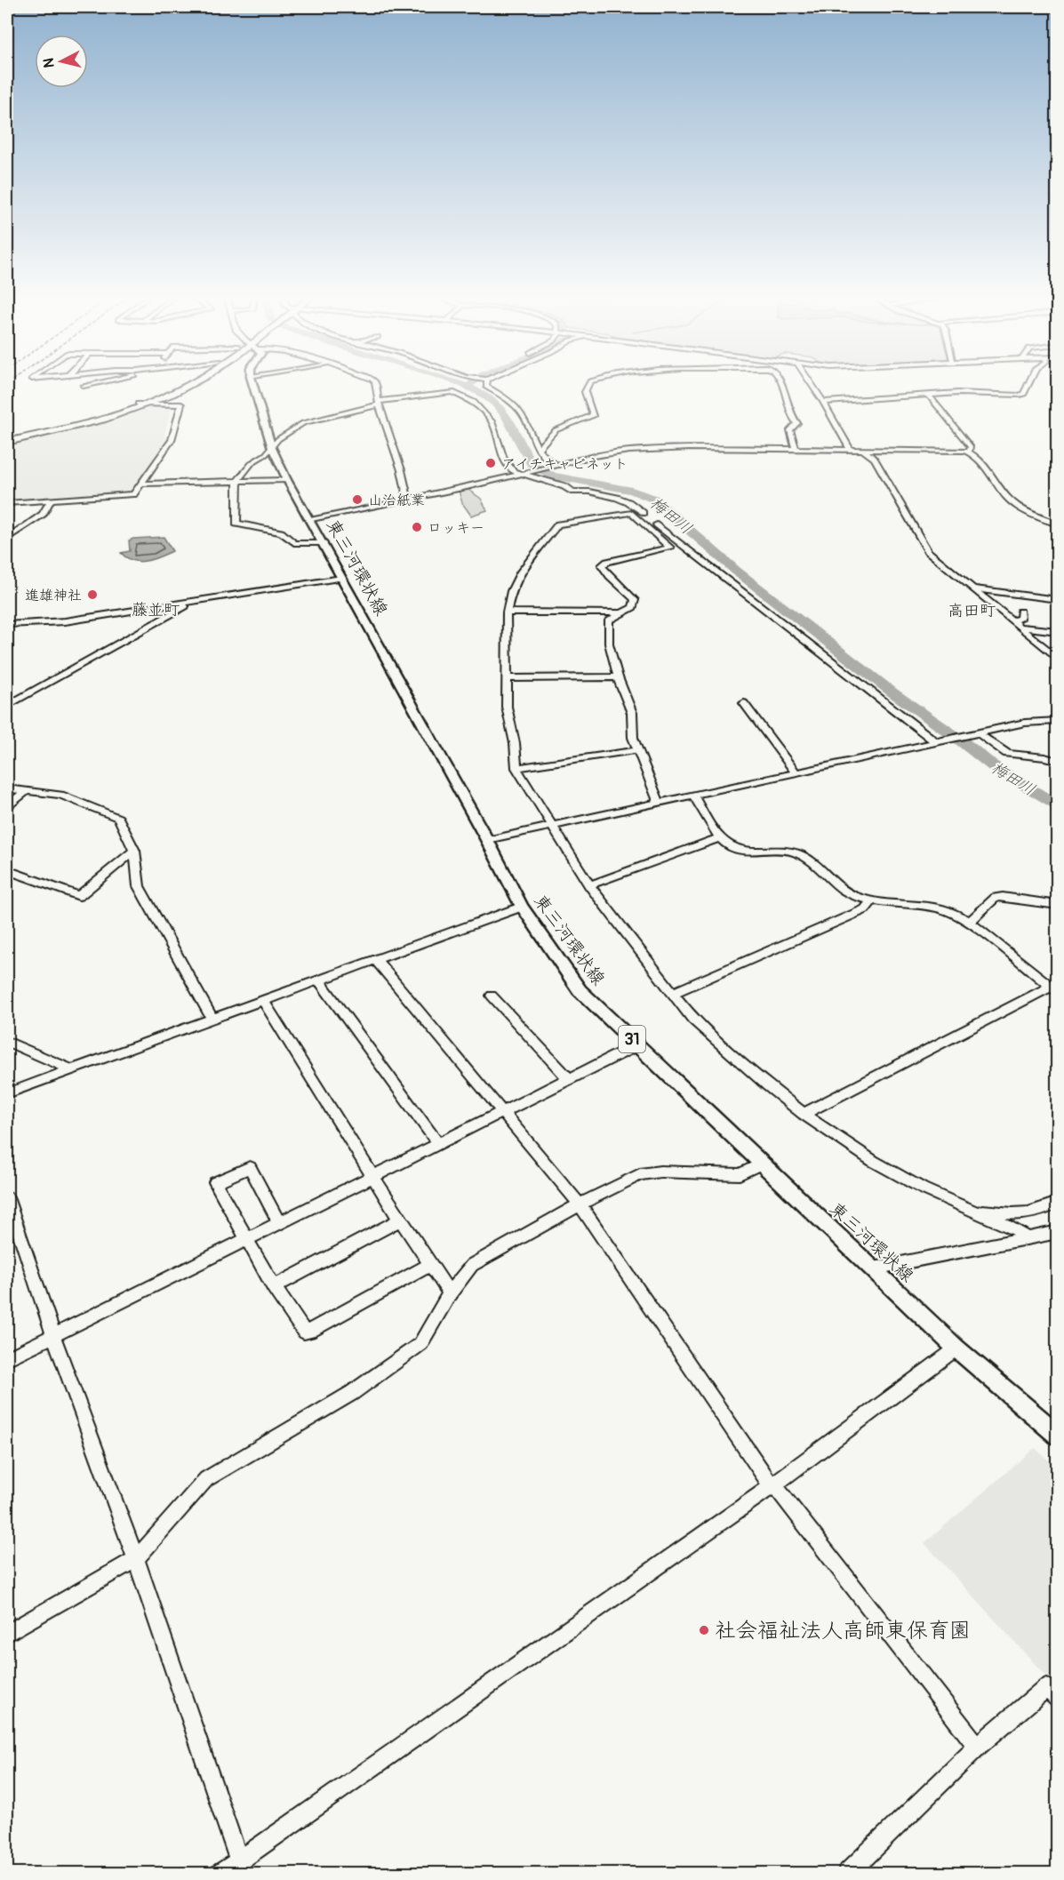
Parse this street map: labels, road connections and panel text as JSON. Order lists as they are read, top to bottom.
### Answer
{
  "streets": {
    "main road": ["東三河環状線", "31"]
  },
  "districts": ["藤並町", "高田町"],
  "water": ["梅田川"],
  "places": [
    "アイチキャビネット",
    "山治紙業",
    "ロッキー",
    "進雄神社",
    "社会福祉法人高師東保育園"
  ],
  "north": "left"
}
